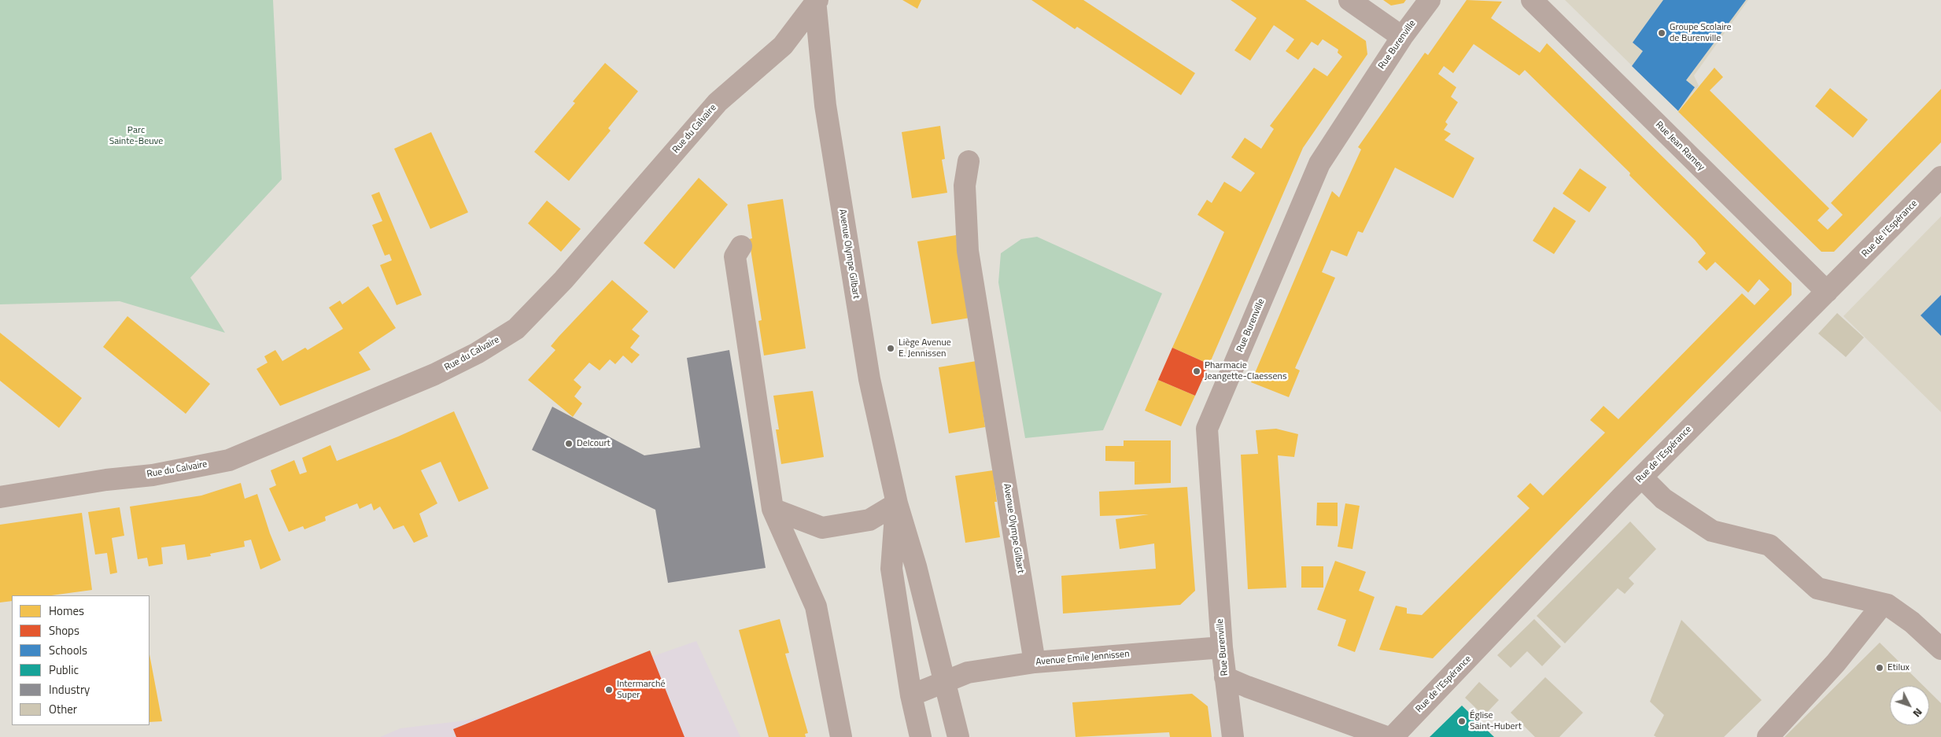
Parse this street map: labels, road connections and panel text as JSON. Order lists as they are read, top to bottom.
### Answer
{
  "streets": {
    "street": [
      "Rue Burenville",
      "Rue du Calvaire",
      "Rue Jean Ramey",
      "Rue de l'Espérance",
      "Avenue Olympe Gilbart",
      "Avenue Emile Jennissen"
    ]
  },
  "crossings": [
    ["Rue Burenville", "Avenue Emile Jennissen"],
    ["Rue du Calvaire", "Avenue Olympe Gilbart"],
    ["Rue Jean Ramey", "Rue de l'Espérance"],
    ["Avenue Olympe Gilbart", "Avenue Emile Jennissen"]
  ],
  "parks": ["Parc Sainte-Beuve"],
  "places": [
    "Groupe Scolaire de Burenville",
    "Liège Avenue E. Jennissen",
    "Pharmacie Jeangette-Claessens",
    "Delcourt",
    "Etilux",
    "Intermarché Super",
    "Église Saint-Hubert"
  ],
  "legend": [
    "Homes",
    "Shops",
    "Schools",
    "Public",
    "Industry",
    "Other"
  ],
  "north": "bottom right"
}
